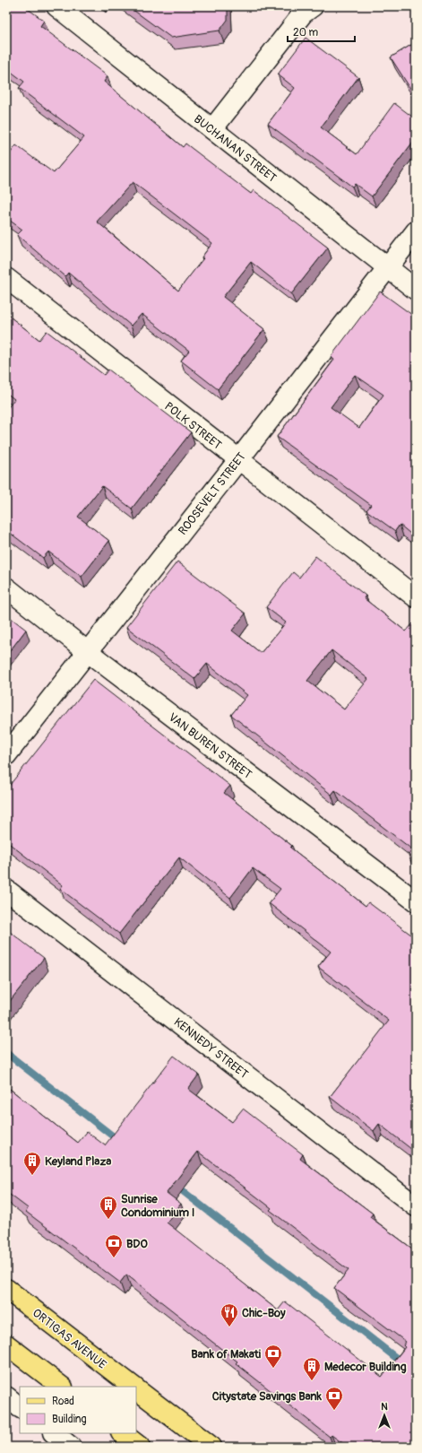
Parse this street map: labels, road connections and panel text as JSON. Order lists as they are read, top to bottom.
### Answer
{
  "streets": {
    "main road": ["ORTIGAS AVENUE"],
    "street": [
      "BUCHANAN STREET",
      "POLK STREET",
      "ROOSEVELT STREET",
      "VAN BUREN STREET",
      "KENNEDY STREET"
    ]
  },
  "crossings": [
    ["BUCHANAN STREET", "ROOSEVELT STREET"],
    ["POLK STREET", "ROOSEVELT STREET"],
    ["ROOSEVELT STREET", "VAN BUREN STREET"]
  ],
  "places": {
    "building": ["Keyland Plaza", "Sunrise Condominium I", "Medecor Building"],
    "bank": ["BDO", "Bank of Makati", "Citystate Savings Bank"],
    "restaurant": ["Chic-Boy"]
  },
  "legend": ["Road", "Building"],
  "scale_bar": "20 m",
  "north": "top"
}
